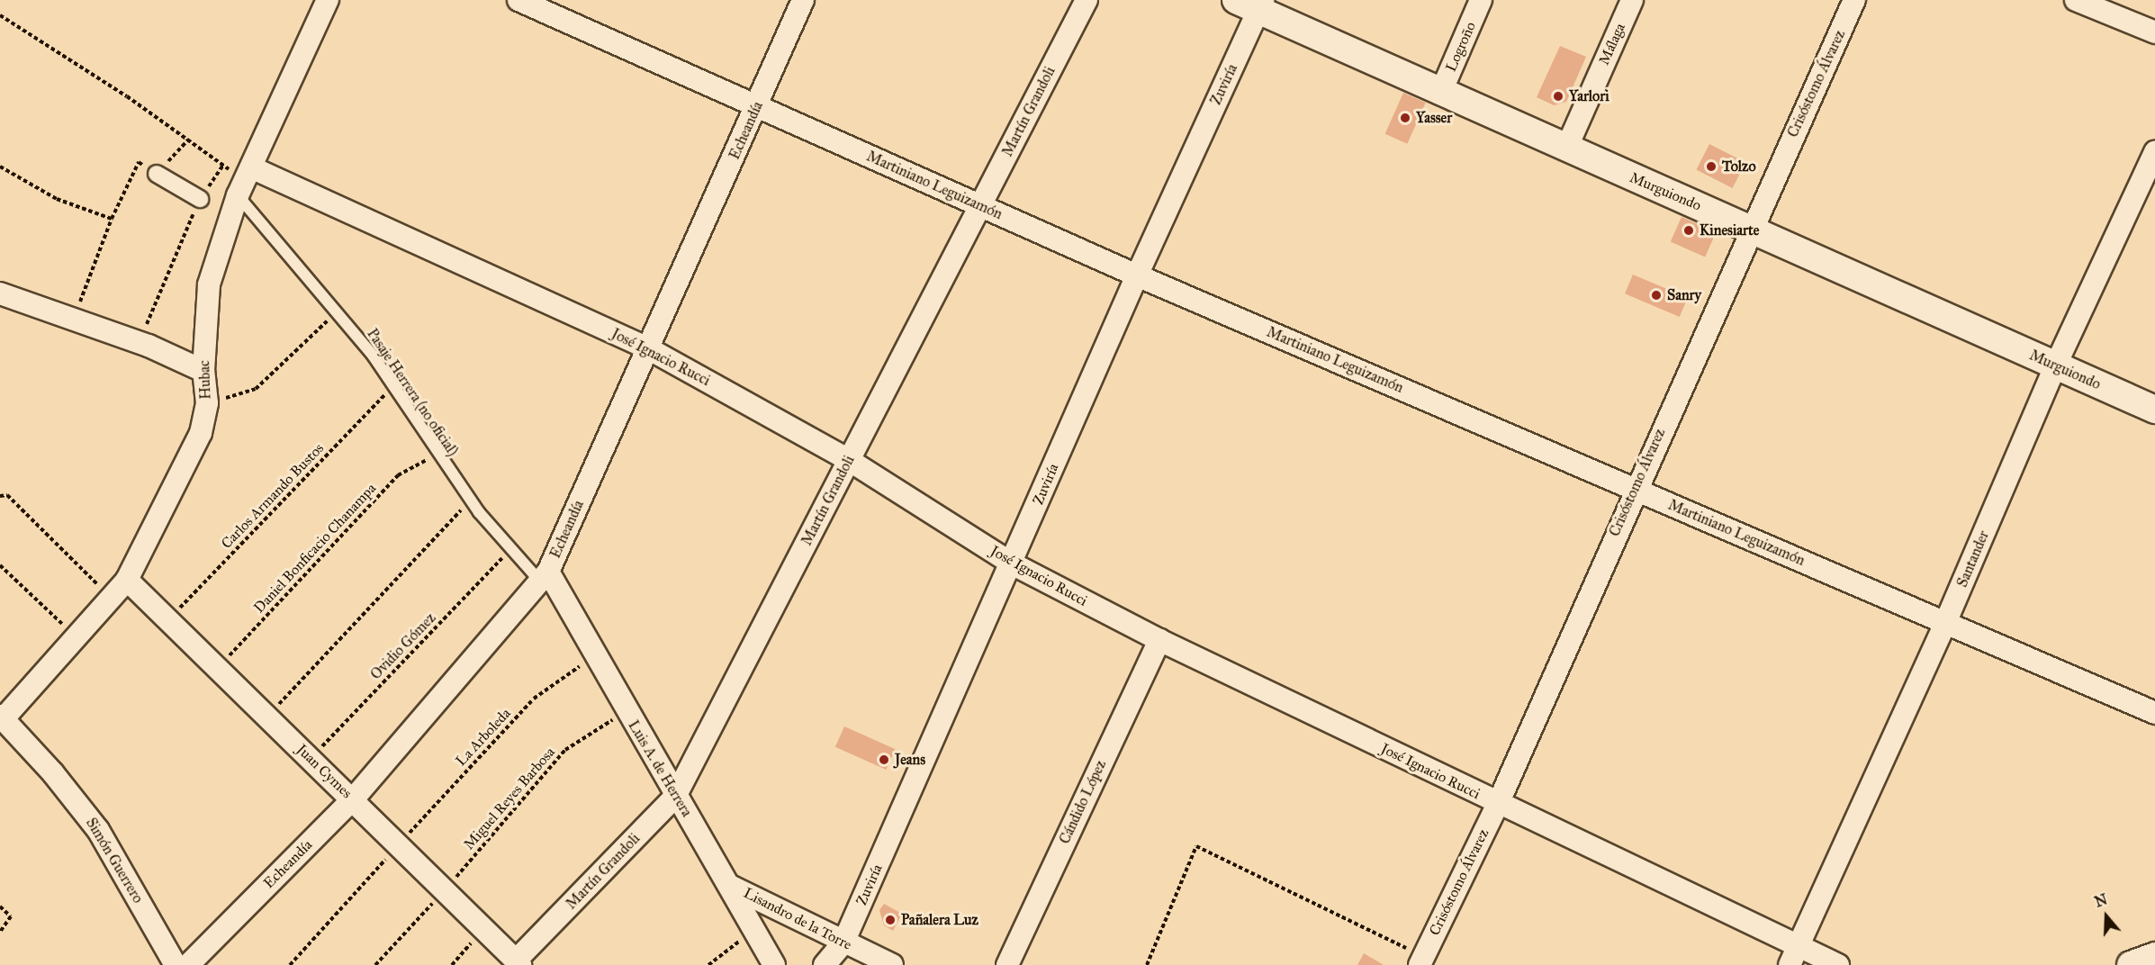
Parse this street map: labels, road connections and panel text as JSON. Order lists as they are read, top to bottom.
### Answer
{
  "streets": {
    "street": [
      "Málaga",
      "Logroño",
      "Crisóstomo Álvarez",
      "Zuviría",
      "Martín Grandoli",
      "Echeandía",
      "Martiniano Leguizamón",
      "Murguiondo",
      "José Ignacio Rucci",
      "Hubac",
      "Santander",
      "Luis A. de Herrera",
      "Juan Cymes",
      "Cándido López",
      "Simón Guerrero",
      "Lisandro de la Torre"
    ],
    "lane": ["Pasaje Herrera (no oficial)"],
    "path": [
      "Carlos Armando Bustos",
      "Daniel Bonficacio Chanampa",
      "Ovidio Gómez",
      "La Arboleda",
      "Miguel Reyes Barbosa"
    ]
  },
  "crossings": [
    ["Málaga", "Murguiondo"],
    ["Logroño", "Murguiondo"],
    ["Crisóstomo Álvarez", "Martiniano Leguizamón"],
    ["Crisóstomo Álvarez", "Murguiondo"],
    ["Crisóstomo Álvarez", "José Ignacio Rucci"],
    ["Zuviría", "Martiniano Leguizamón"],
    ["Zuviría", "Murguiondo"],
    ["Zuviría", "José Ignacio Rucci"],
    ["Zuviría", "Lisandro de la Torre"],
    ["Martín Grandoli", "Martiniano Leguizamón"],
    ["Martín Grandoli", "José Ignacio Rucci"],
    ["Martín Grandoli", "Luis A. de Herrera"],
    ["Martín Grandoli", "Juan Cymes"],
    ["Echeandía", "Martiniano Leguizamón"],
    ["Echeandía", "José Ignacio Rucci"],
    ["Echeandía", "Pasaje Herrera (no oficial)"],
    ["Echeandía", "Luis A. de Herrera"],
    ["Echeandía", "Juan Cymes"],
    ["Martiniano Leguizamón", "Santander"],
    ["Murguiondo", "Santander"],
    ["José Ignacio Rucci", "Hubac"],
    ["José Ignacio Rucci", "Pasaje Herrera (no oficial)"],
    ["José Ignacio Rucci", "Santander"],
    ["José Ignacio Rucci", "Cándido López"],
    ["Hubac", "Pasaje Herrera (no oficial)"],
    ["Hubac", "Juan Cymes"],
    ["Hubac", "Simón Guerrero"],
    ["Pasaje Herrera (no oficial)", "Carlos Armando Bustos"],
    ["Pasaje Herrera (no oficial)", "Daniel Bonficacio Chanampa"],
    ["Pasaje Herrera (no oficial)", "Ovidio Gómez"],
    ["Pasaje Herrera (no oficial)", "Luis A. de Herrera"],
    ["Carlos Armando Bustos", "Juan Cymes"],
    ["Daniel Bonficacio Chanampa", "Juan Cymes"],
    ["Ovidio Gómez", "Juan Cymes"],
    ["La Arboleda", "Luis A. de Herrera"],
    ["La Arboleda", "Juan Cymes"],
    ["Luis A. de Herrera", "Miguel Reyes Barbosa"],
    ["Luis A. de Herrera", "Lisandro de la Torre"],
    ["Juan Cymes", "Miguel Reyes Barbosa"]
  ],
  "places": [
    "Yarlori",
    "Yasser",
    "Tolzo",
    "Kinesiarte",
    "Sanry",
    "Jeans",
    "Pañalera Luz"
  ],
  "north": "top"
}
